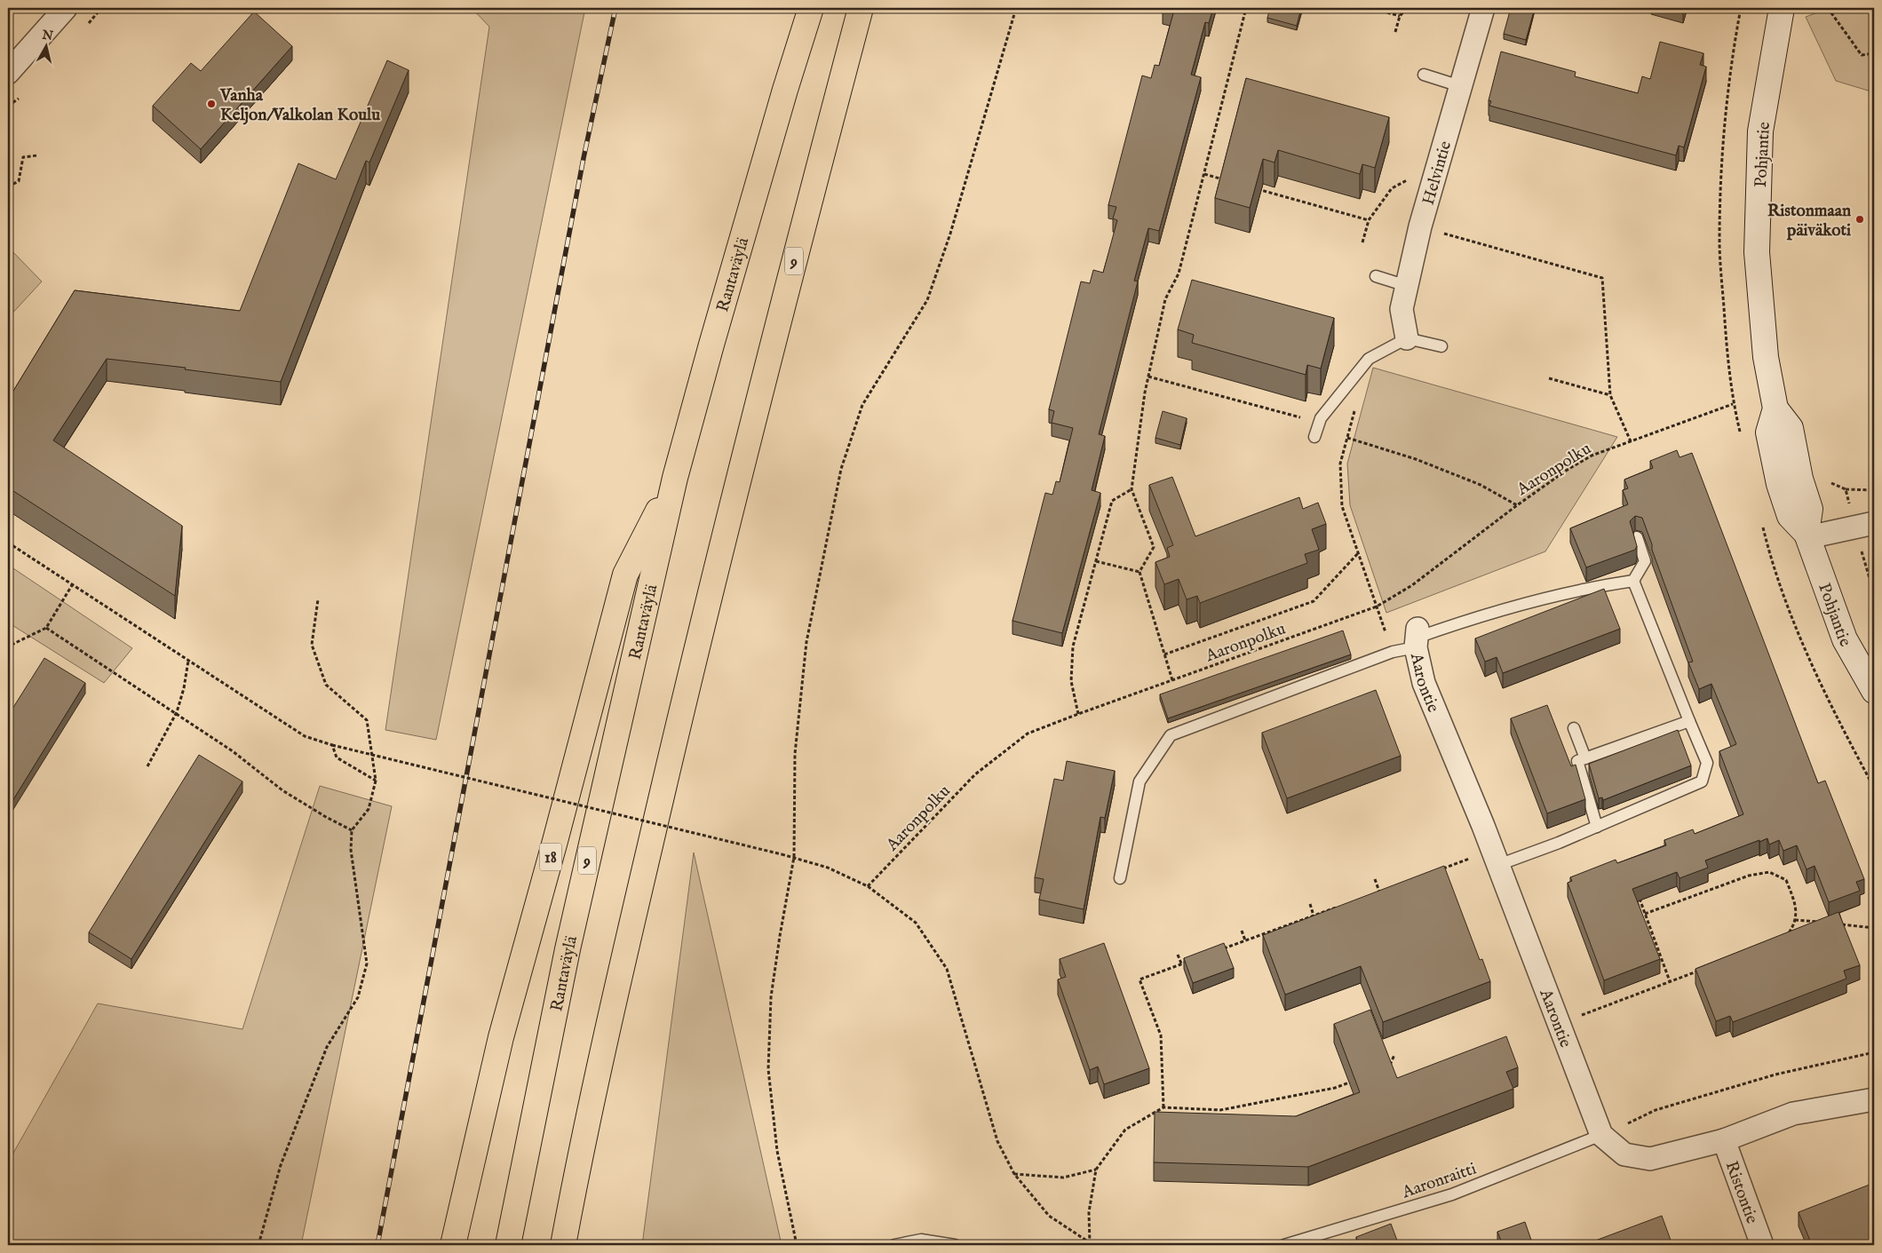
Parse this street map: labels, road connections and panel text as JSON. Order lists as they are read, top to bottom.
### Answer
{
  "streets": {
    "highway": ["9", "Rantaväylä", "18"],
    "main road": ["Pohjantie"],
    "street": ["Helvintie", "Aarontie", "Ristontie"],
    "lane": ["Aaronraitti"],
    "path": ["Aaronpolku"]
  },
  "crossings": [
    ["Rantaväylä", "18"],
    ["Aarontie", "Aaronraitti"],
    ["Aarontie", "Ristontie"]
  ],
  "places": ["Vanha Keljon/Valkolan Koulu", "Ristonmaan päiväkoti"],
  "north": "top"
}
